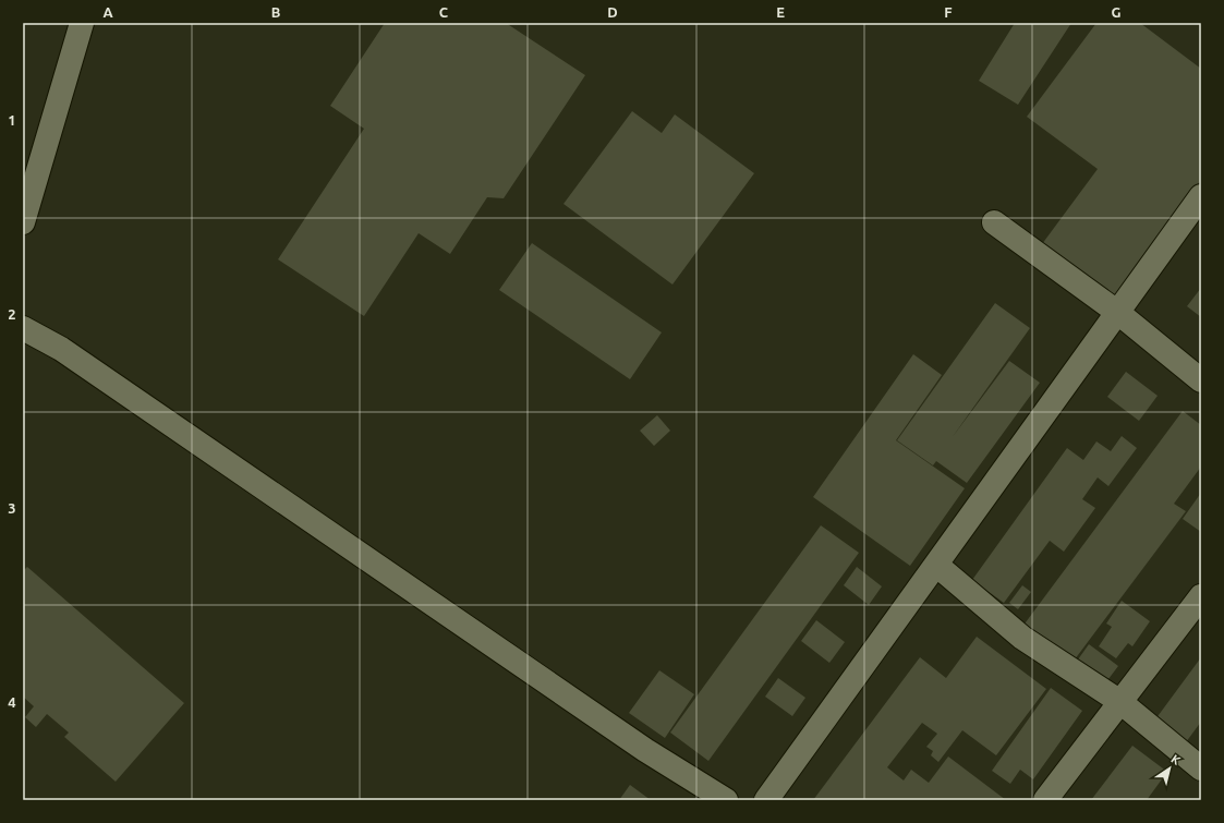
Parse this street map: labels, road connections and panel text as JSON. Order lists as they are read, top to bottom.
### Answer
{
  "north": "top right",
  "grid": {
    "columns": [
      "A",
      "B",
      "C",
      "D",
      "E",
      "F",
      "G"
    ],
    "rows": [
      "1",
      "2",
      "3",
      "4"
    ]
  }
}
